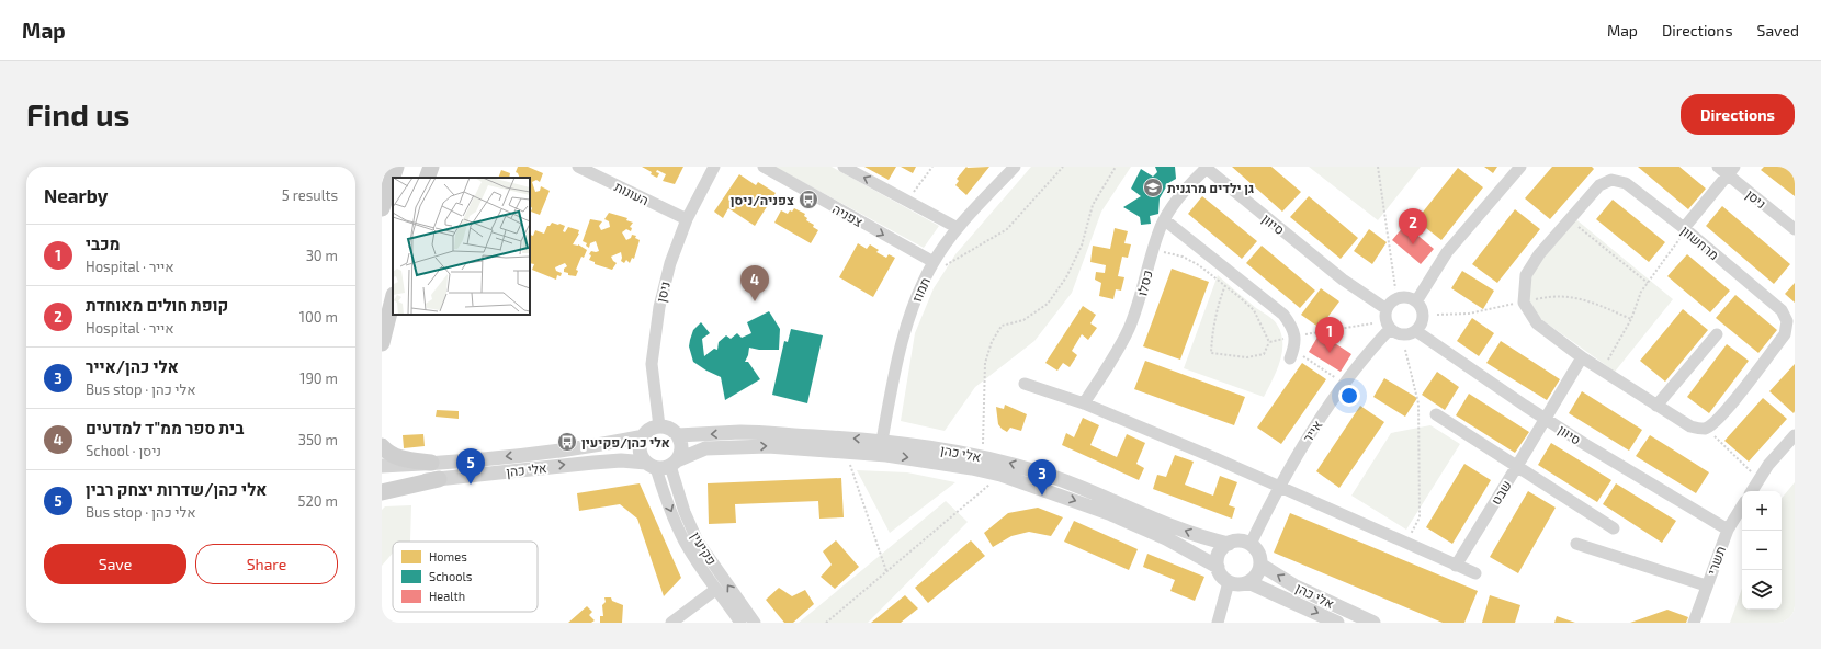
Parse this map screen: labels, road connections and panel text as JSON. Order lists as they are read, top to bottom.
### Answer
{
  "streets": {
    "street": [
      "העונות",
      "ניסן",
      "צפניה",
      "סיוון",
      "מרחשוון",
      "כסלו",
      "תמוז",
      "אייר",
      "אלי כהן",
      "שבט",
      "פקיעין",
      "תשרי"
    ]
  },
  "crossings": [
    ["העונות", "ניסן"],
    ["ניסן", "אלי כהן"],
    ["ניסן", "פקיעין"],
    ["צפניה", "תמוז"],
    ["סיוון", "כסלו"],
    ["סיוון", "אייר"],
    ["סיוון", "שבט"],
    ["סיוון", "תשרי"],
    ["תמוז", "אלי כהן"],
    ["אייר", "אלי כהן"],
    ["אלי כהן", "פקיעין"]
  ],
  "places": {
    "school or university": ["גן ילדים מרגנית"],
    "bus stop": ["צפניה/ניסן", "אלי כהן/פקיעין"]
  },
  "legend": ["Homes", "Schools", "Health"],
  "page": {
    "header": "Map",
    "nav": ["Map", "Directions", "Saved"],
    "buttons": [
      "Directions",
      ["Save", "Share"]
    ],
    "title": "Find us",
    "heading": ["Nearby", "5 results"],
    "pins": [
      "2",
      "4",
      "1",
      "5",
      "3"
    ],
    "list": [
      {
        "mark": "1",
        "name": "מכבי",
        "note": "Hospital · אייר",
        "value": "30 m"
      },
      {
        "mark": "2",
        "name": "קופת חולים מאוחדת",
        "note": "Hospital · אייר",
        "value": "100 m"
      },
      {
        "mark": "3",
        "name": "אלי כהן/אייר",
        "note": "Bus stop · אלי כהן",
        "value": "190 m"
      },
      {
        "mark": "4",
        "name": "בית ספר ממ\"ד למדעים",
        "note": "School · ניסן",
        "value": "350 m"
      },
      {
        "mark": "5",
        "name": "אלי כהן/שדרות יצחק רבין",
        "note": "Bus stop · אלי כהן",
        "value": "520 m"
      }
    ],
    "map_buttons": ["+", "−"]
  }
}
